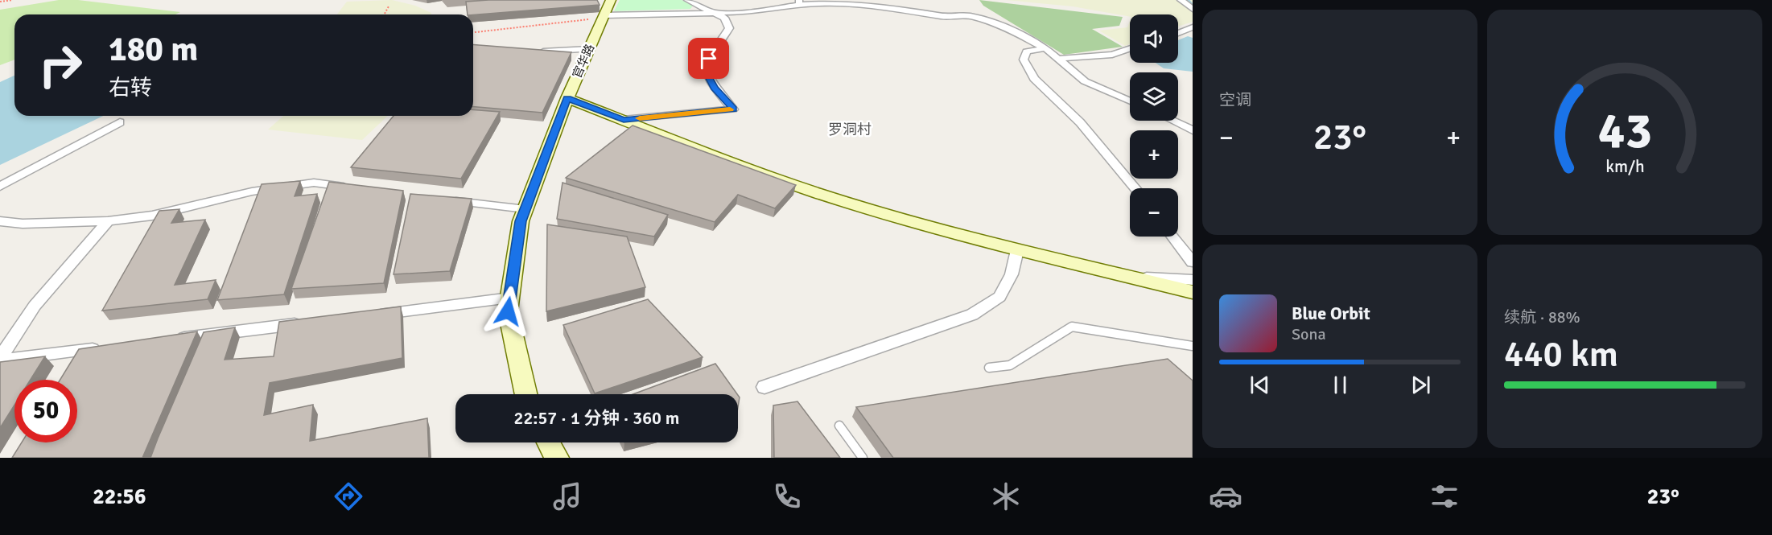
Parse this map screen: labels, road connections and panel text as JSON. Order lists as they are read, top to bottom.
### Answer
{
  "streets": {
    "main road": ["官华路"]
  },
  "districts": ["罗洞村"],
  "page": {
    "tile": [
      "空调",
      ["续航 · 88%", "440 km"]
    ],
    "map_buttons": ["+", "−"],
    "turn": ["180 m", "右转"],
    "heat": ["−", "23°", "+"],
    "song": ["Blue Orbit", "Sona"],
    "limit": "50",
    "trip": "22:57 · 1 分钟 · 360 m",
    "tabs": ["22:56", "23°"],
    "gauge": ["43", "km/h"]
  }
}
